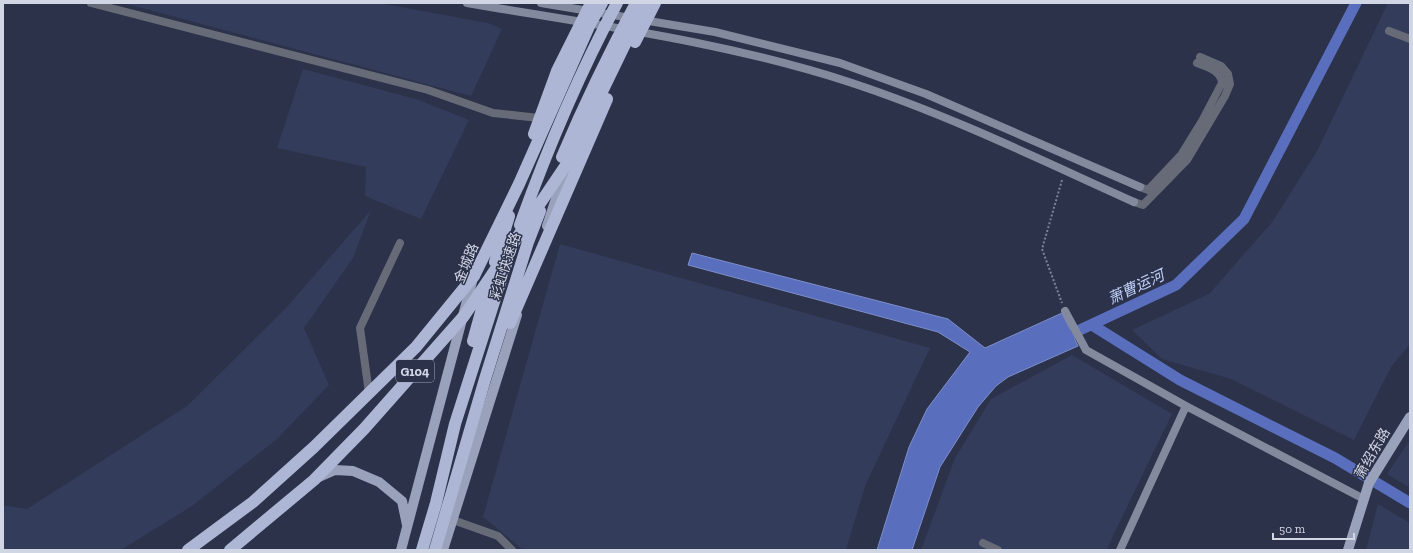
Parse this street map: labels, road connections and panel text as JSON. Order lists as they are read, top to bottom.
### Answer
{
  "streets": {
    "highway": ["金城路", "彩虹快速路", "G104"],
    "main road": ["萧绍东路"]
  },
  "crossings": [
    ["金城路", "G104"]
  ],
  "water": ["萧曹运河"],
  "scale_bar": "50 m"
}
